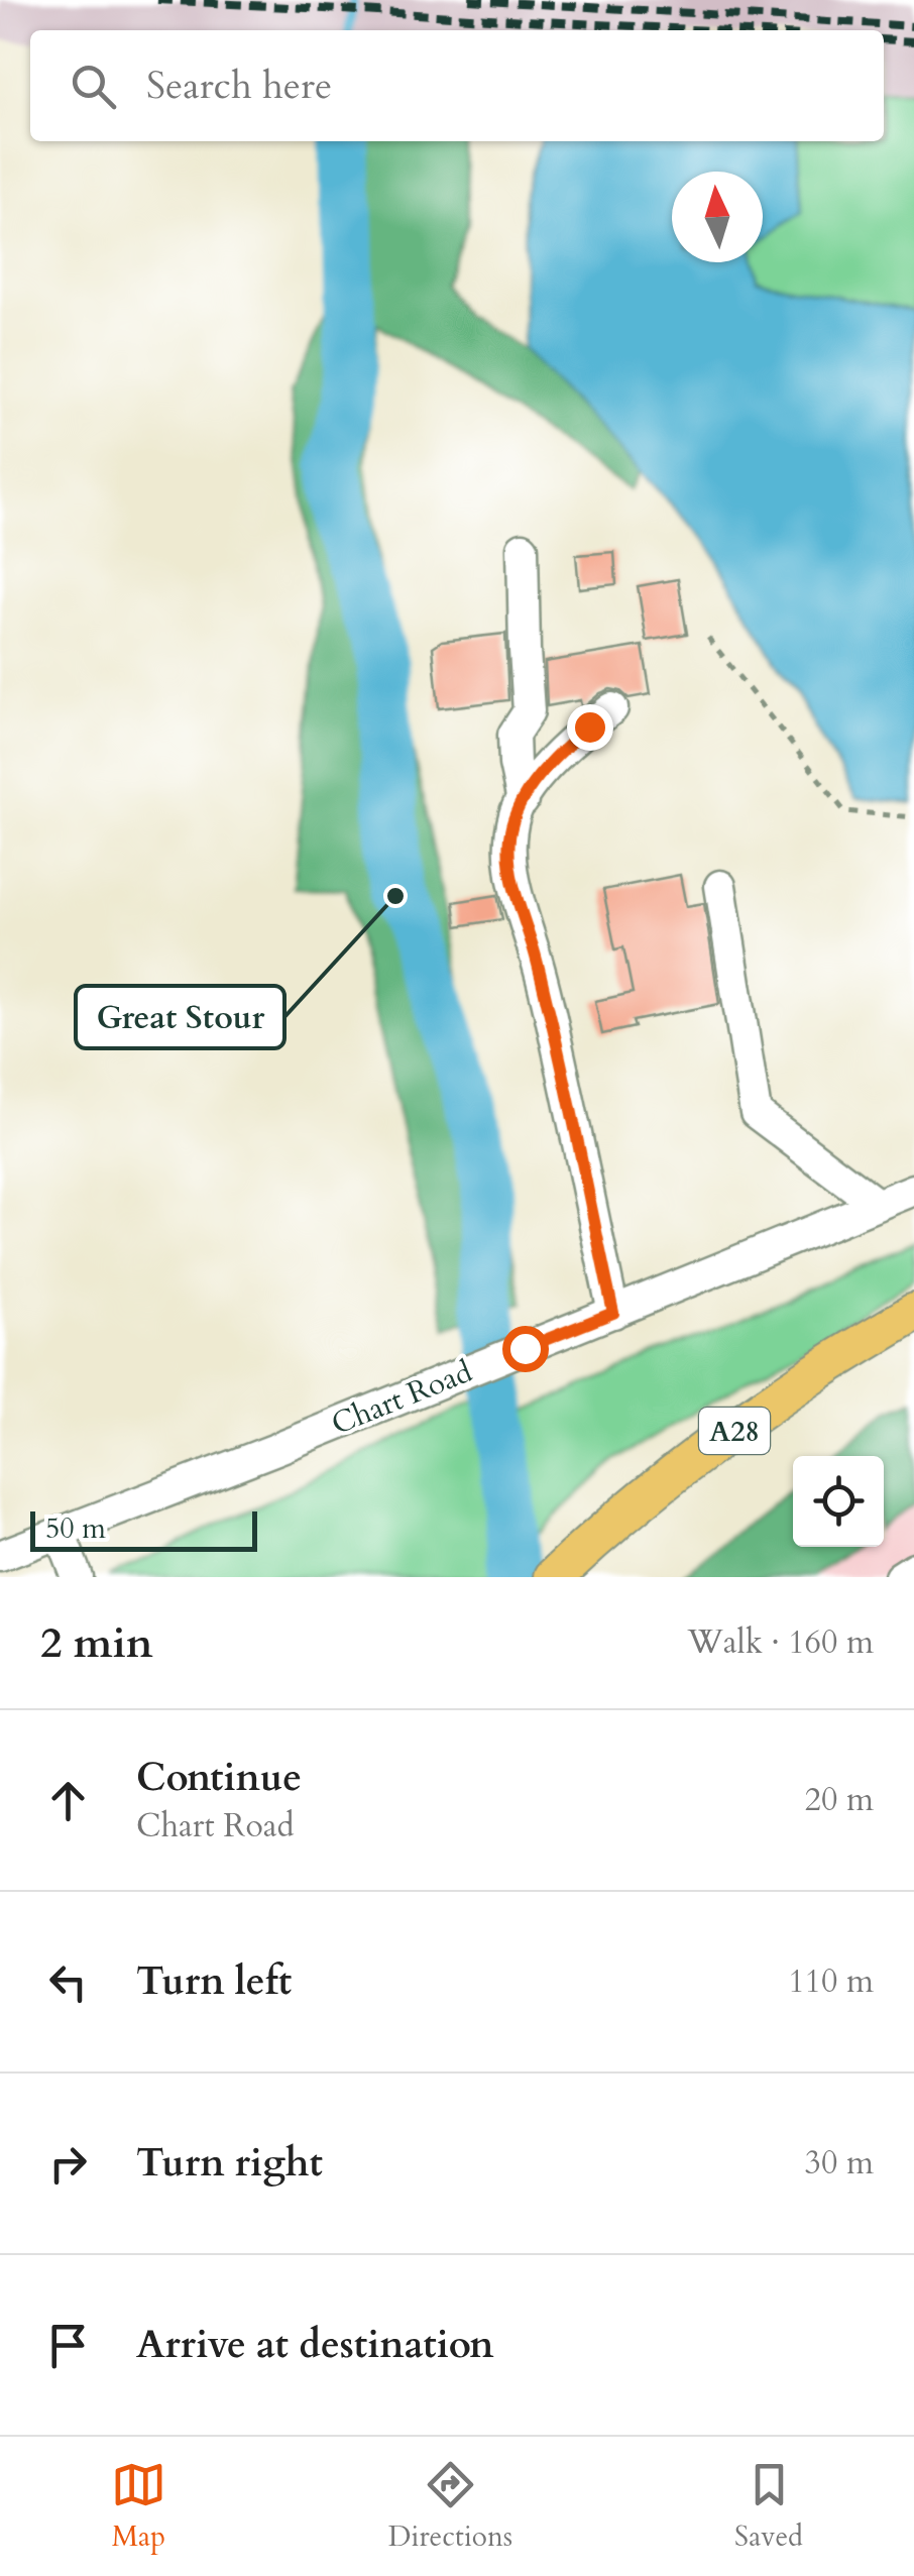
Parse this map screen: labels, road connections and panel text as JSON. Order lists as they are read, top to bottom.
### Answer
{
  "streets": {
    "main road": ["A28"],
    "street": ["Chart Road"]
  },
  "places": ["Great Stour"],
  "scale_bar": "50 m",
  "north": "top",
  "page": {
    "search": "Search here",
    "scale": "50 m",
    "heading": ["2 min", "Walk · 160 m"],
    "list": [
      ["Continue", "Chart Road", "20 m"],
      ["Turn left", "110 m"],
      ["Turn right", "30 m"],
      "Arrive at destination"
    ],
    "nav": ["Map", "Directions", "Saved"]
  }
}
